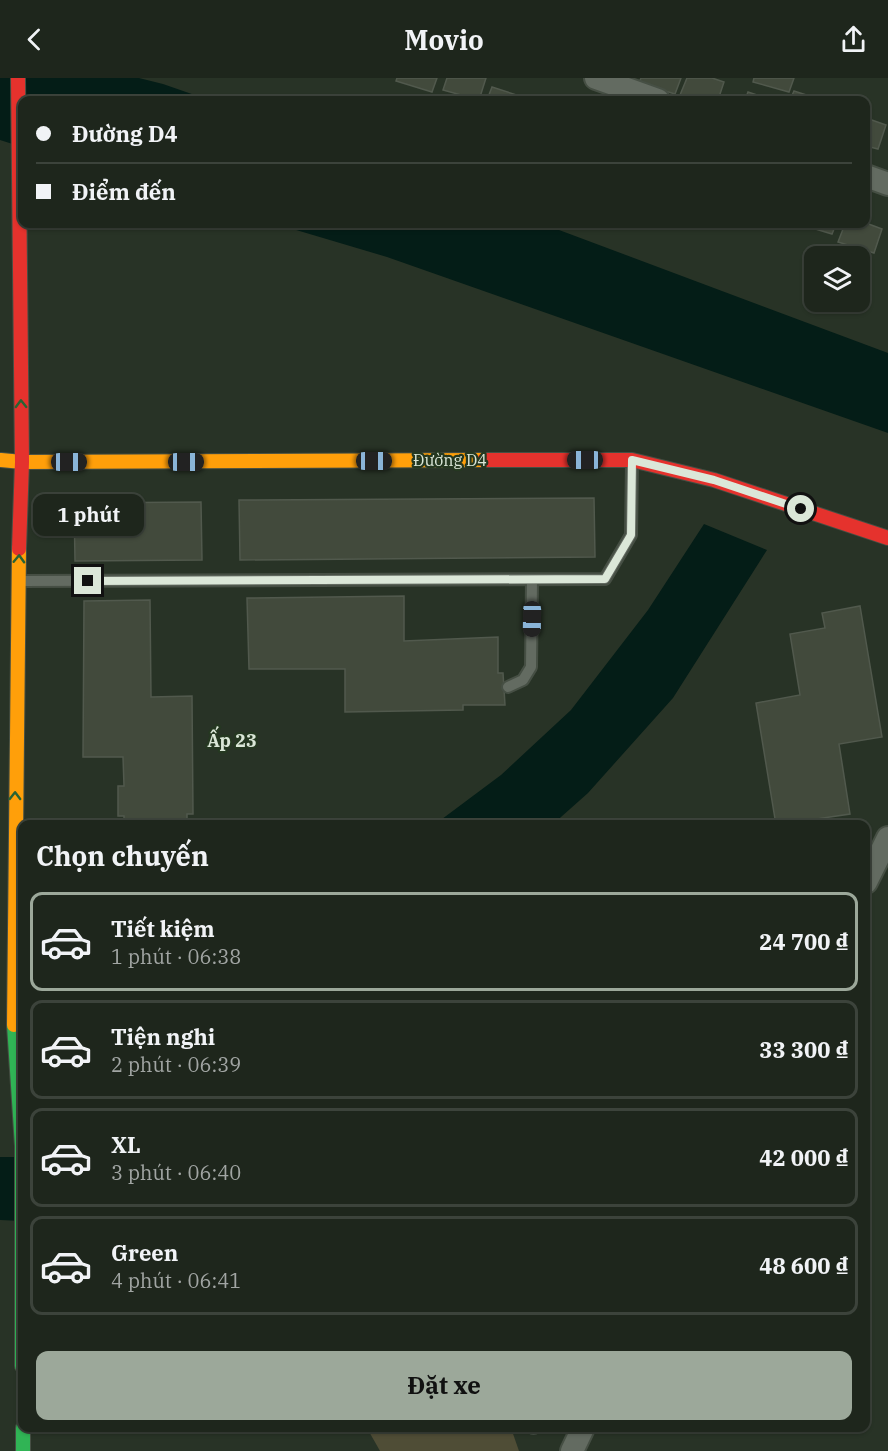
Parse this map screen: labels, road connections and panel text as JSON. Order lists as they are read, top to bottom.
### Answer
{
  "streets": {
    "street": ["Đường D4"]
  },
  "districts": ["Ấp 23"],
  "page": {
    "header": "Movio",
    "banner": ["Đường D4", "Điểm đến"],
    "bubble": "1 phút",
    "heading": "Chọn chuyến",
    "list": [
      {
        "name": "Tiết kiệm",
        "note": "1 phút · 06:38",
        "value": "24 700 ₫"
      },
      {
        "name": "Tiện nghi",
        "note": "2 phút · 06:39",
        "value": "33 300 ₫"
      },
      {
        "name": "XL",
        "note": "3 phút · 06:40",
        "value": "42 000 ₫"
      },
      {
        "name": "Green",
        "note": "4 phút · 06:41",
        "value": "48 600 ₫"
      }
    ],
    "buttons": "Đặt xe"
  }
}
